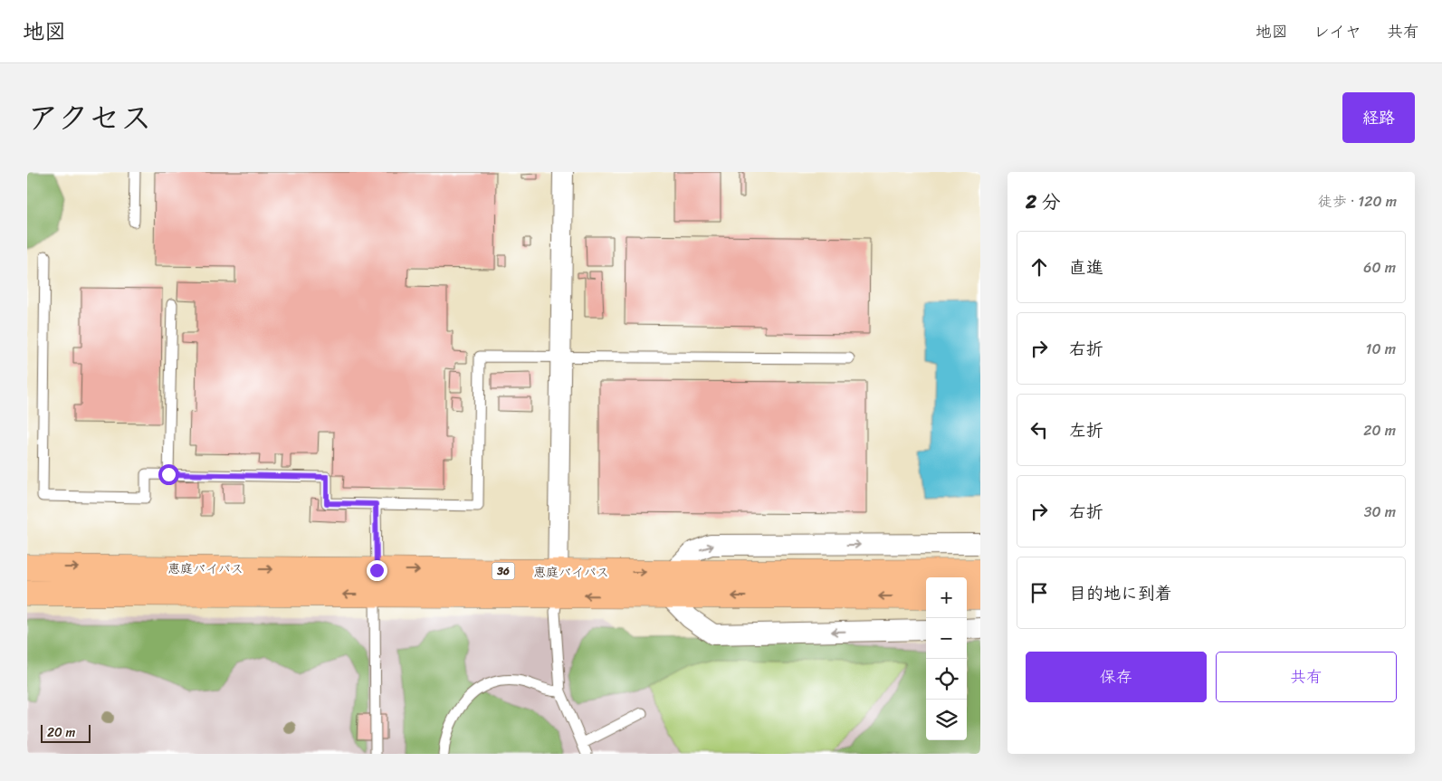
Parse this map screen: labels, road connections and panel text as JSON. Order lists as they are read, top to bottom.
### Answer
{
  "streets": {
    "highway": ["恵庭バイパス", "36"]
  },
  "scale_bar": "20 m",
  "page": {
    "header": "地図",
    "nav": ["地図", "レイヤ", "共有"],
    "title": "アクセス",
    "buttons": [
      "経路",
      ["保存", "共有"]
    ],
    "heading": ["2 分", "徒歩 · 120 m"],
    "list": [
      ["直進", "60 m"],
      ["右折", "10 m"],
      ["左折", "20 m"],
      ["右折", "30 m"],
      "目的地に到着"
    ],
    "map_buttons": ["+", "−"],
    "scale": "20 m"
  }
}
